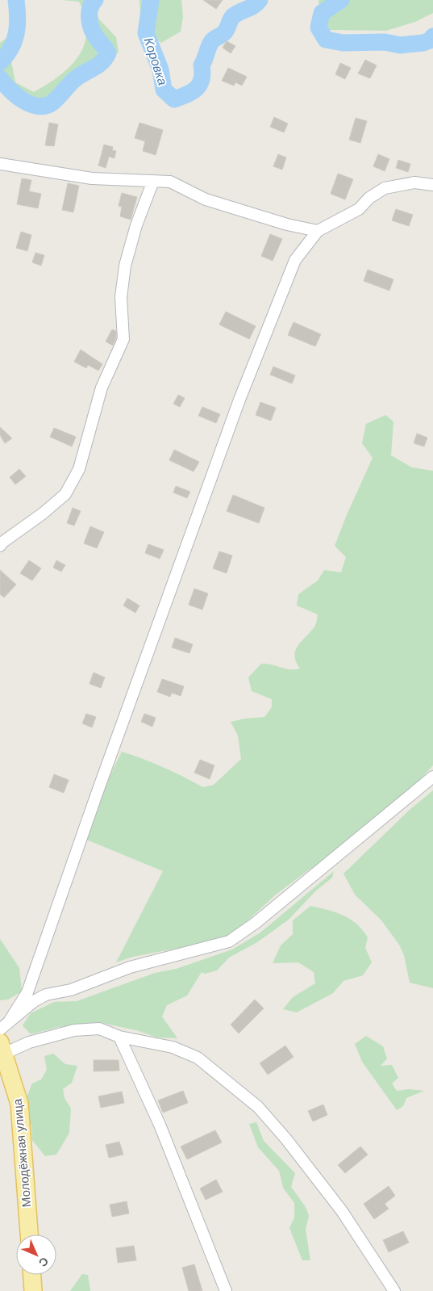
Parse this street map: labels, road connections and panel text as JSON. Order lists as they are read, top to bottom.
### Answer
{
  "streets": {
    "main road": ["Молодёжная улица"]
  },
  "water": ["Коровка"],
  "north": "bottom right"
}
